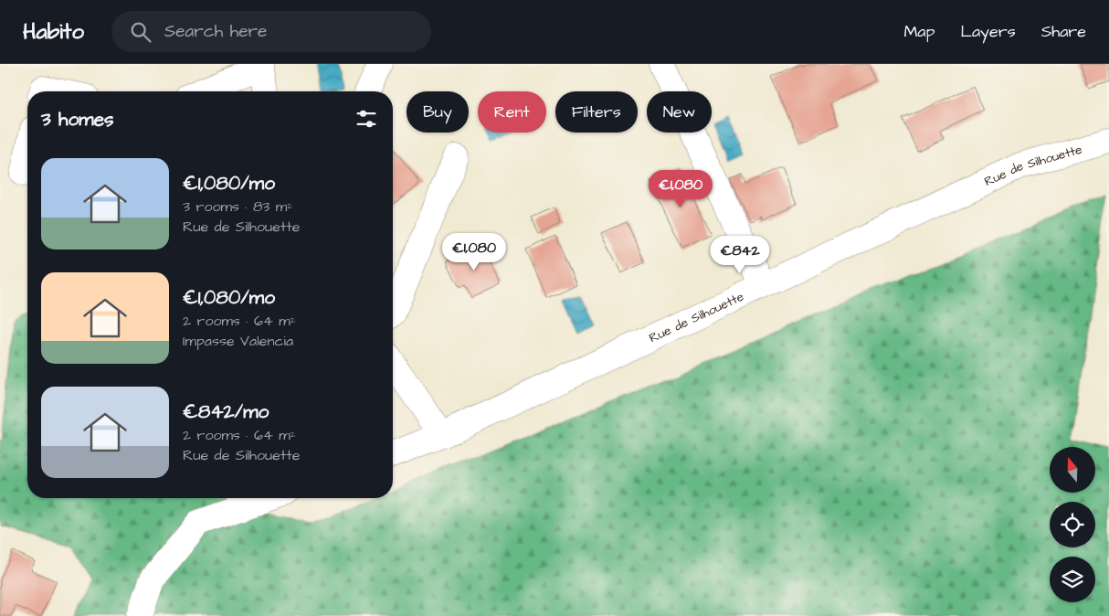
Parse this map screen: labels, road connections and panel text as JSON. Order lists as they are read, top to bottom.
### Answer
{
  "streets": {
    "street": ["Rue de Silhouette"]
  },
  "north": "top",
  "page": {
    "header": "Habito",
    "search": "Search here",
    "nav": ["Map", "Layers", "Share"],
    "chip": [
      "Buy",
      "Rent",
      "Filters",
      "New"
    ],
    "heading": "3 homes",
    "list": [
      {
        "name": "€1,080/mo",
        "note": "3 rooms · 83 m² · Rue de Silhouette"
      },
      {
        "name": "€1,080/mo",
        "note": "2 rooms · 64 m² · Impasse Valencia"
      },
      {
        "name": "€842/mo",
        "note": "2 rooms · 64 m² · Rue de Silhouette"
      }
    ],
    "price": ["€1,080", "€1,080", "€842"]
  }
}
